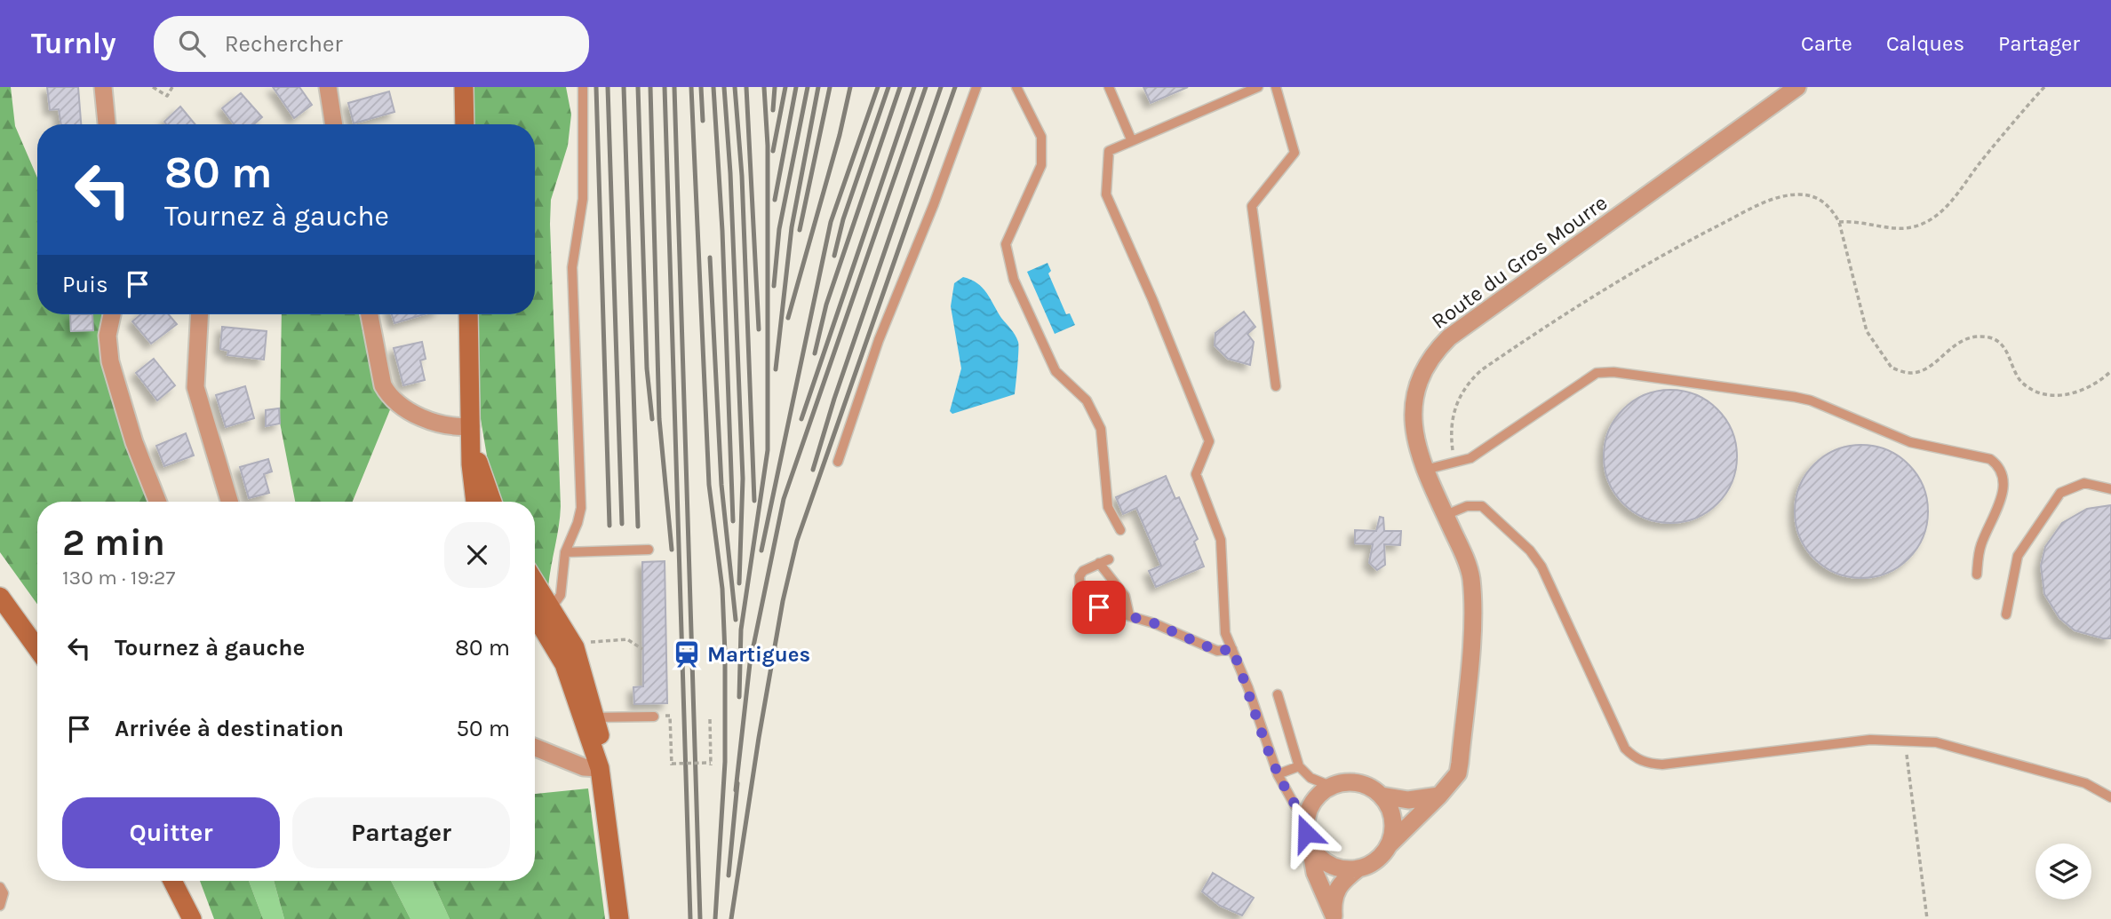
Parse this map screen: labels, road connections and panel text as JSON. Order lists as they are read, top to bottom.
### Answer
{
  "streets": {
    "street": ["Route du Gros Mourre"]
  },
  "places": {
    "station": ["Martigues"]
  },
  "page": {
    "header": "Turnly",
    "search": "Rechercher",
    "nav": ["Carte", "Calques", "Partager"],
    "turn": ["80 m", "Tournez à gauche"],
    "then": "Puis",
    "heading": ["2 min", "130 m · 19:27"],
    "list": [
      {
        "name": "Tournez à gauche",
        "value": "80 m"
      },
      {
        "name": "Arrivée à destination",
        "value": "50 m"
      }
    ],
    "buttons": ["Quitter", "Partager"]
  }
}
